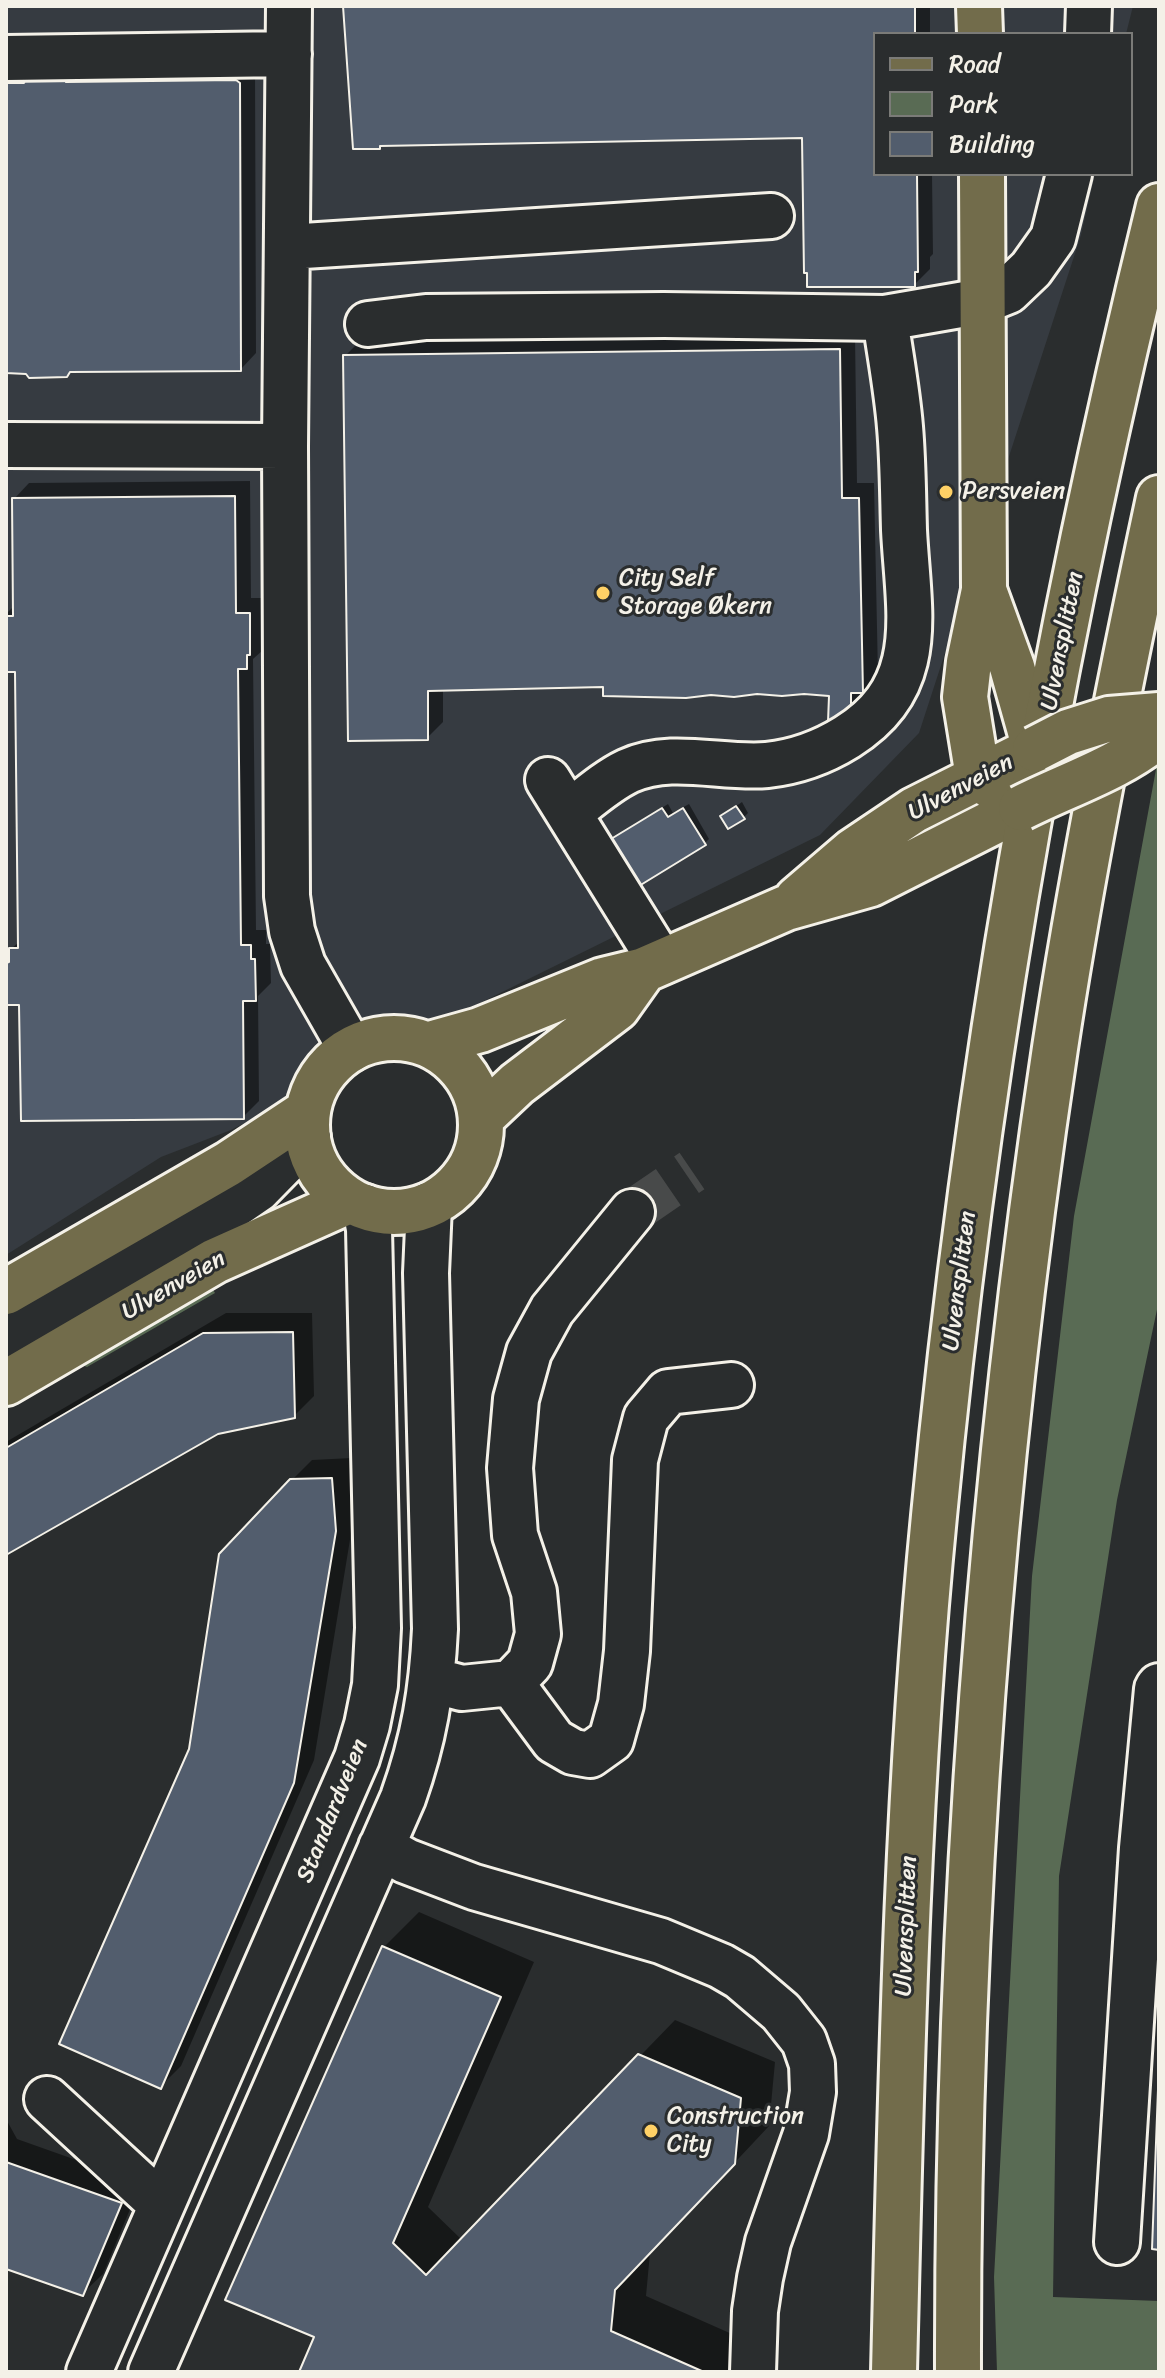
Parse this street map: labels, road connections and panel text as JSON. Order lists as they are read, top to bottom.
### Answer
{
  "streets": {
    "main road": ["Ulvensplitten", "Ulvenveien"],
    "street": ["Standardveien"]
  },
  "crossings": [
    ["Ulvenveien", "Standardveien"]
  ],
  "places": ["Persveien", "City Self Storage Økern", "Construction City"],
  "legend": ["Road", "Park", "Building"]
}
